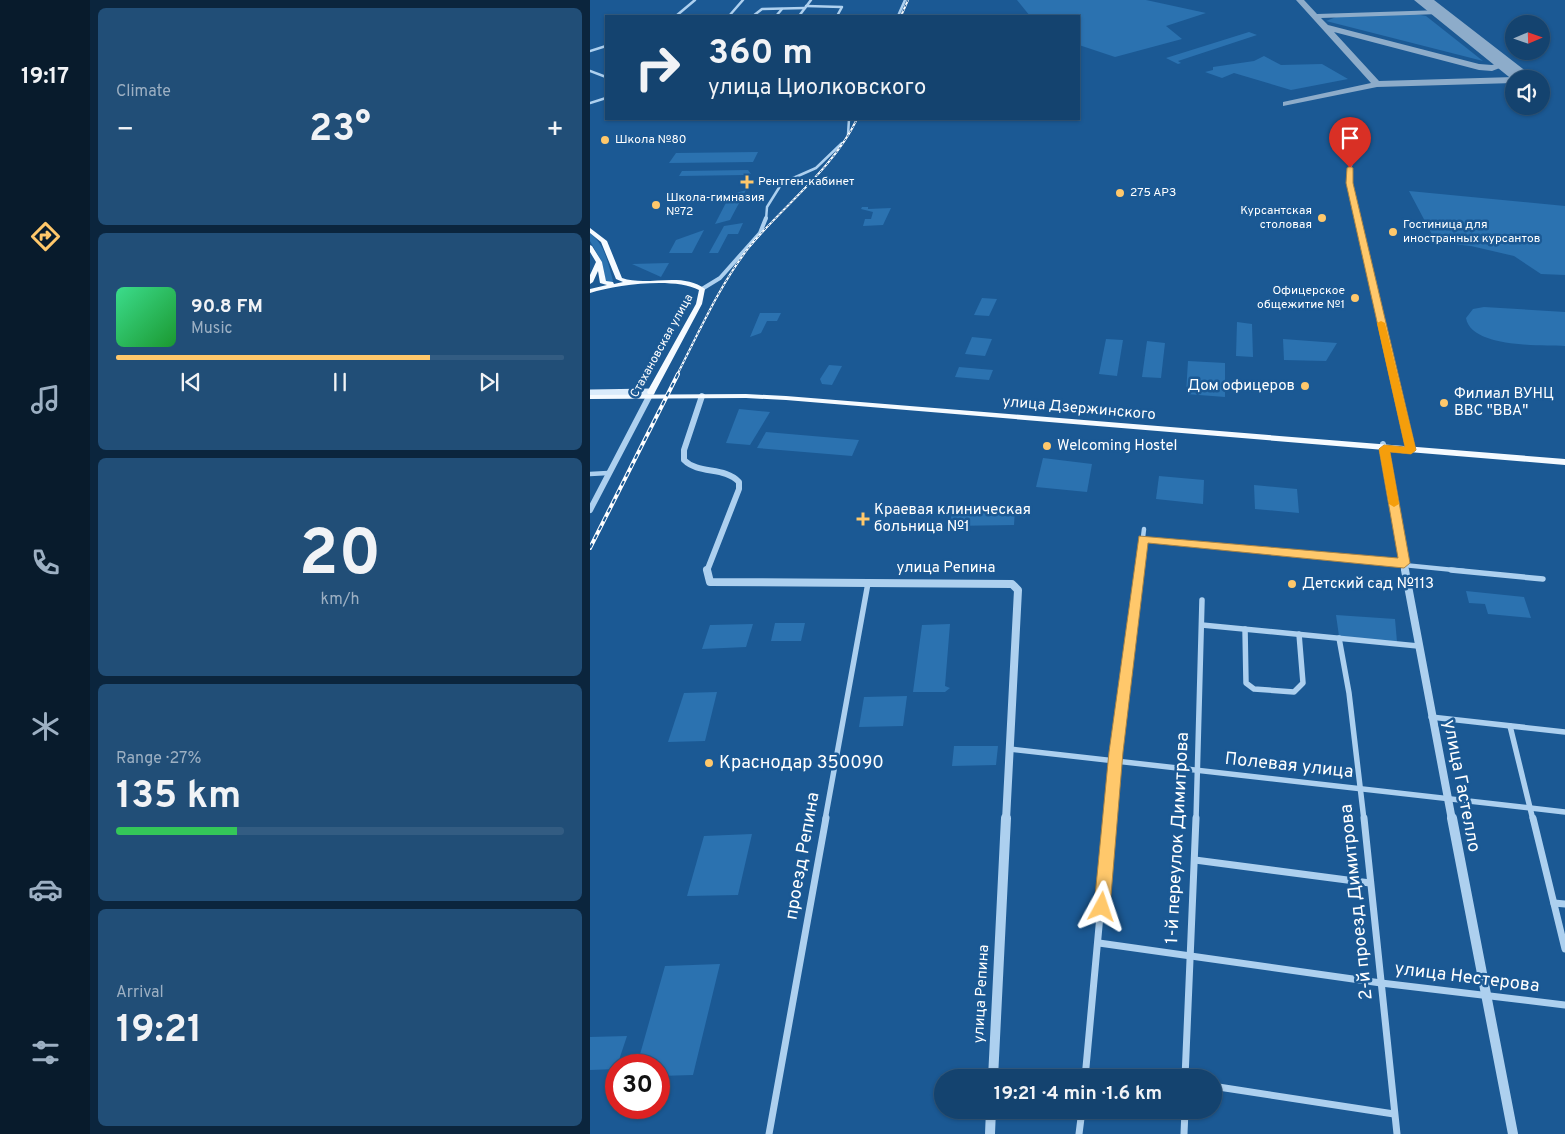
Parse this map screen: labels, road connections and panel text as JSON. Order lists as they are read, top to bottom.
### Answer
{
  "streets": {
    "main road": ["Стахановская улица", "улица Дзержинского"],
    "street": [
      "улица Репина",
      "Полевая улица",
      "улица Гастелло",
      "1-й переулок Димитрова",
      "проезд Репина",
      "2-й проезд Димитрова",
      "улица Нестерова"
    ]
  },
  "crossings": [
    ["Стахановская улица", "улица Дзержинского"],
    ["улица Дзержинского", "улица Репина"],
    ["улица Дзержинского", "улица Гастелло"],
    ["улица Репина", "Полевая улица"],
    ["улица Репина", "проезд Репина"],
    ["Полевая улица", "улица Гастелло"],
    ["Полевая улица", "1-й переулок Димитрова"],
    ["Полевая улица", "2-й проезд Димитрова"],
    ["улица Гастелло", "улица Нестерова"],
    ["1-й переулок Димитрова", "улица Нестерова"],
    ["2-й проезд Димитрова", "улица Нестерова"]
  ],
  "places": {
    "other": [
      "Школа №80",
      "275 АРЗ",
      "Школа-гимназия №72",
      "Курсантская столовая",
      "Гостиница для иностранных курсантов",
      "Офицерское общежитие №1",
      "Дом офицеров",
      "Филиал ВУНЦ ВВС \"ВВА\"",
      "Welcoming Hostel",
      "Детский сад №113",
      "Краснодар 350090"
    ],
    "health": ["Рентген-кабинет", "Краевая клиническая больница №1"]
  },
  "north": "right",
  "page": {
    "tabs": "19:17",
    "tile": [
      "Climate",
      ["20", "km/h"],
      ["Range · 27%", "135 km"],
      ["Arrival", "19:21"]
    ],
    "turn": ["360 m", "улица Циолковского"],
    "heat": ["−", "23°", "+"],
    "song": ["90.8 FM", "Music"],
    "limit": "30",
    "trip": "19:21 · 4 min · 1.6 km"
  }
}
